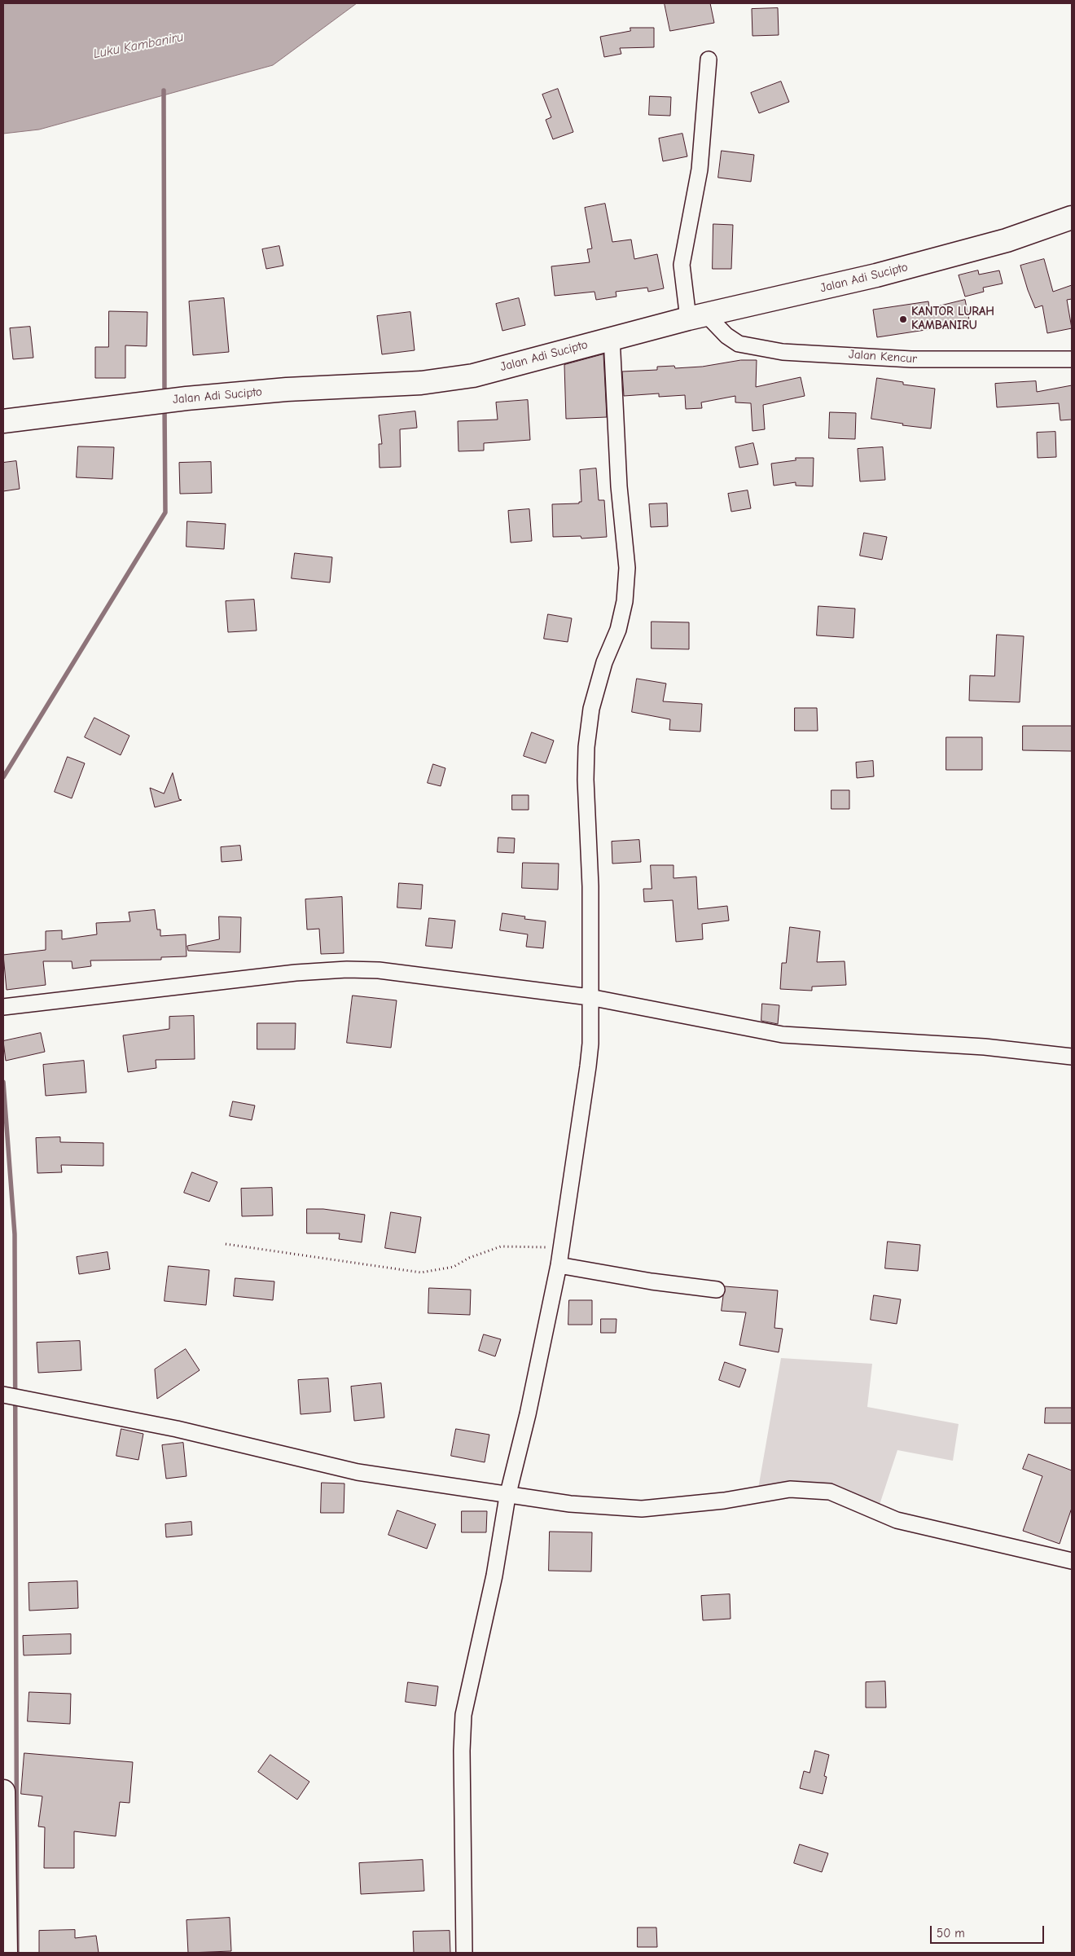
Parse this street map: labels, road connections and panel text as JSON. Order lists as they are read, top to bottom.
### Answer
{
  "streets": {
    "highway": ["Jalan Adi Sucipto"],
    "street": ["Jalan Kencur"]
  },
  "crossings": [
    ["Jalan Adi Sucipto", "Jalan Kencur"]
  ],
  "water": ["Luku Kambaniru"],
  "places": ["KANTOR LURAH KAMBANIRU"],
  "scale_bar": "50 m"
}
